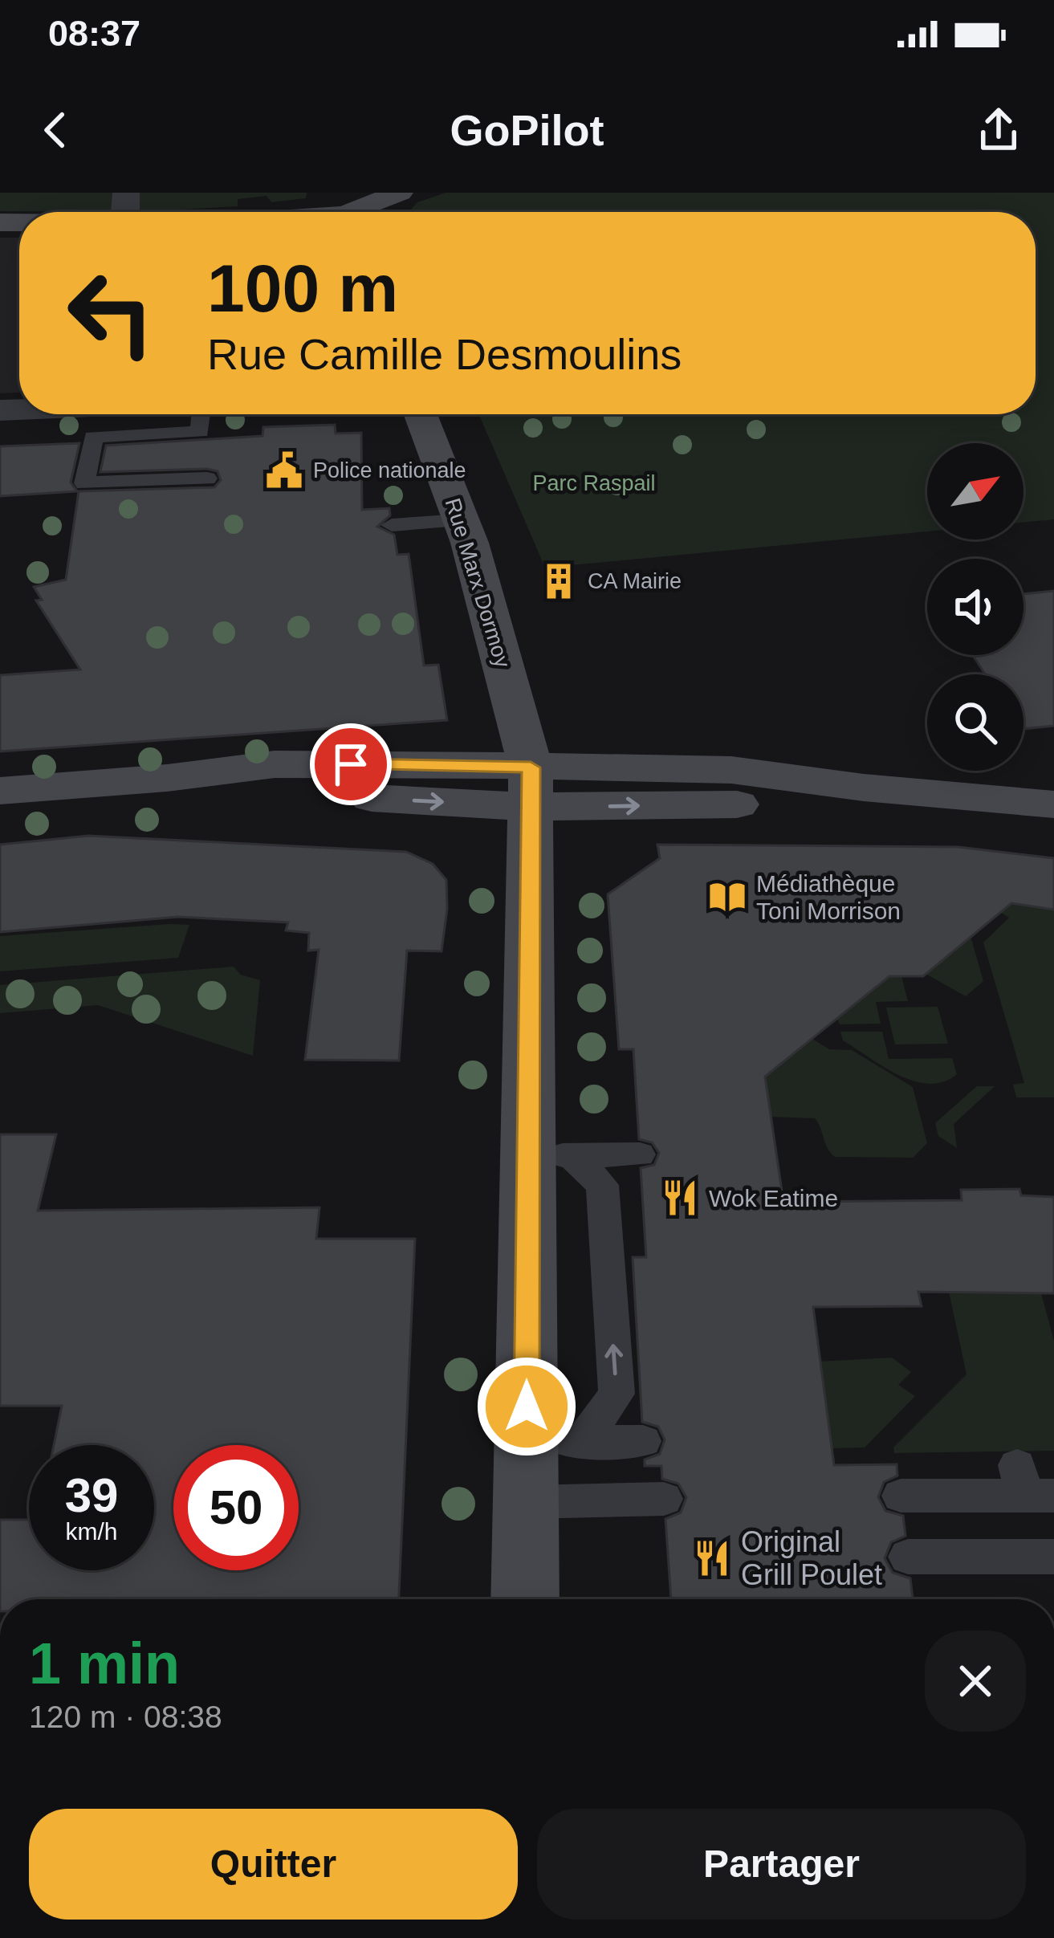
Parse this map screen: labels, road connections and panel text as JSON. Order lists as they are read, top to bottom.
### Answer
{
  "streets": {
    "main road": ["Rue Marx Dormoy"]
  },
  "parks": ["Parc Raspail"],
  "places": {
    "public building": ["Police nationale"],
    "building": ["CA Mairie"],
    "library": ["Médiathèque Toni Morrison"],
    "restaurant": ["Wok Eatime", "Original Grill Poulet"]
  },
  "north": "top right",
  "page": {
    "status": "08:37",
    "header": "GoPilot",
    "turn": ["100 m", "Rue Camille Desmoulins"],
    "speed": "39 km/h",
    "limit": "50",
    "heading": ["1 min", "120 m · 08:38"],
    "buttons": ["Quitter", "Partager"]
  }
}
